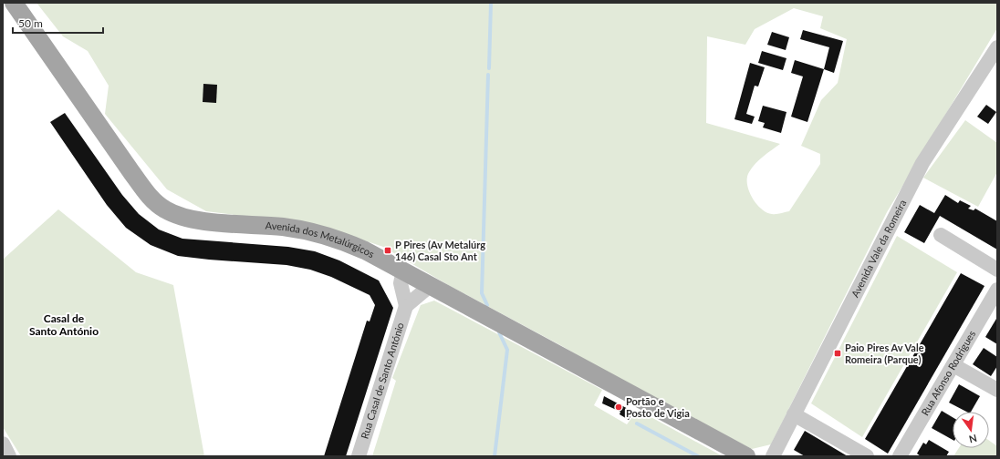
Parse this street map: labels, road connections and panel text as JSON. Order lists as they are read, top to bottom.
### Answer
{
  "streets": {
    "main road": ["Avenida dos Metalúrgicos"],
    "street": ["Avenida Vale da Romeira", "Rua Afonso Rodrigues", "Rua Casal de Santo António"]
  },
  "districts": ["Casal de Santo António"],
  "places": {
    "transit": ["P Pires (Av Metalúrg 146) Casal Sto Ant", "Paio Pires Av Vale Romeira (Parque)"],
    "other": ["Portão e Posto de Vigia"]
  },
  "scale_bar": "50 m",
  "north": "bottom"
}
